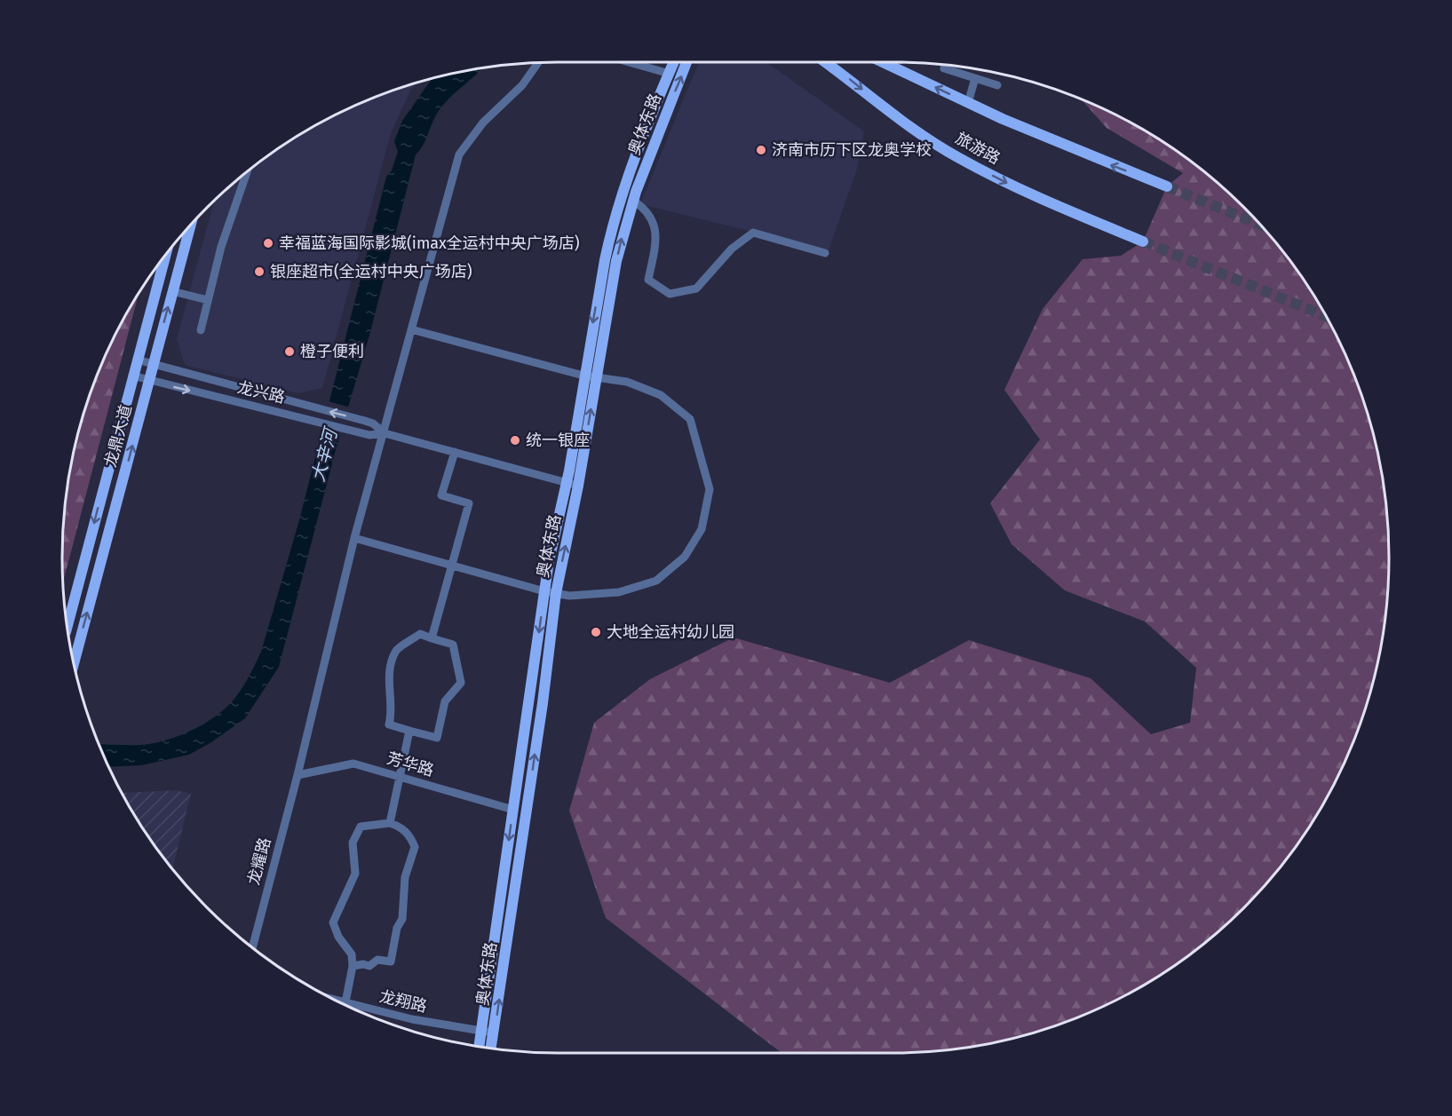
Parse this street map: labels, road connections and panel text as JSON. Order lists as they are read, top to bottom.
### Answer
{
  "streets": {
    "main road": ["奥体东路", "旅游路", "龙鼎大道"],
    "street": [
      "龙兴路",
      "芳华路",
      "龙耀路",
      "龙翔路"
    ]
  },
  "crossings": [
    ["奥体东路", "龙兴路"],
    ["奥体东路", "龙翔路"],
    ["龙兴路", "龙鼎大道"],
    ["龙兴路", "龙耀路"],
    ["芳华路", "龙耀路"]
  ],
  "water": ["大辛河"],
  "places": [
    "济南市历下区龙奥学校",
    "幸福蓝海国际影城(imax全运村中央广场店)",
    "银座超市(全运村中央广场店)",
    "橙子便利",
    "统一银座",
    "大地全运村幼儿园"
  ]
}
